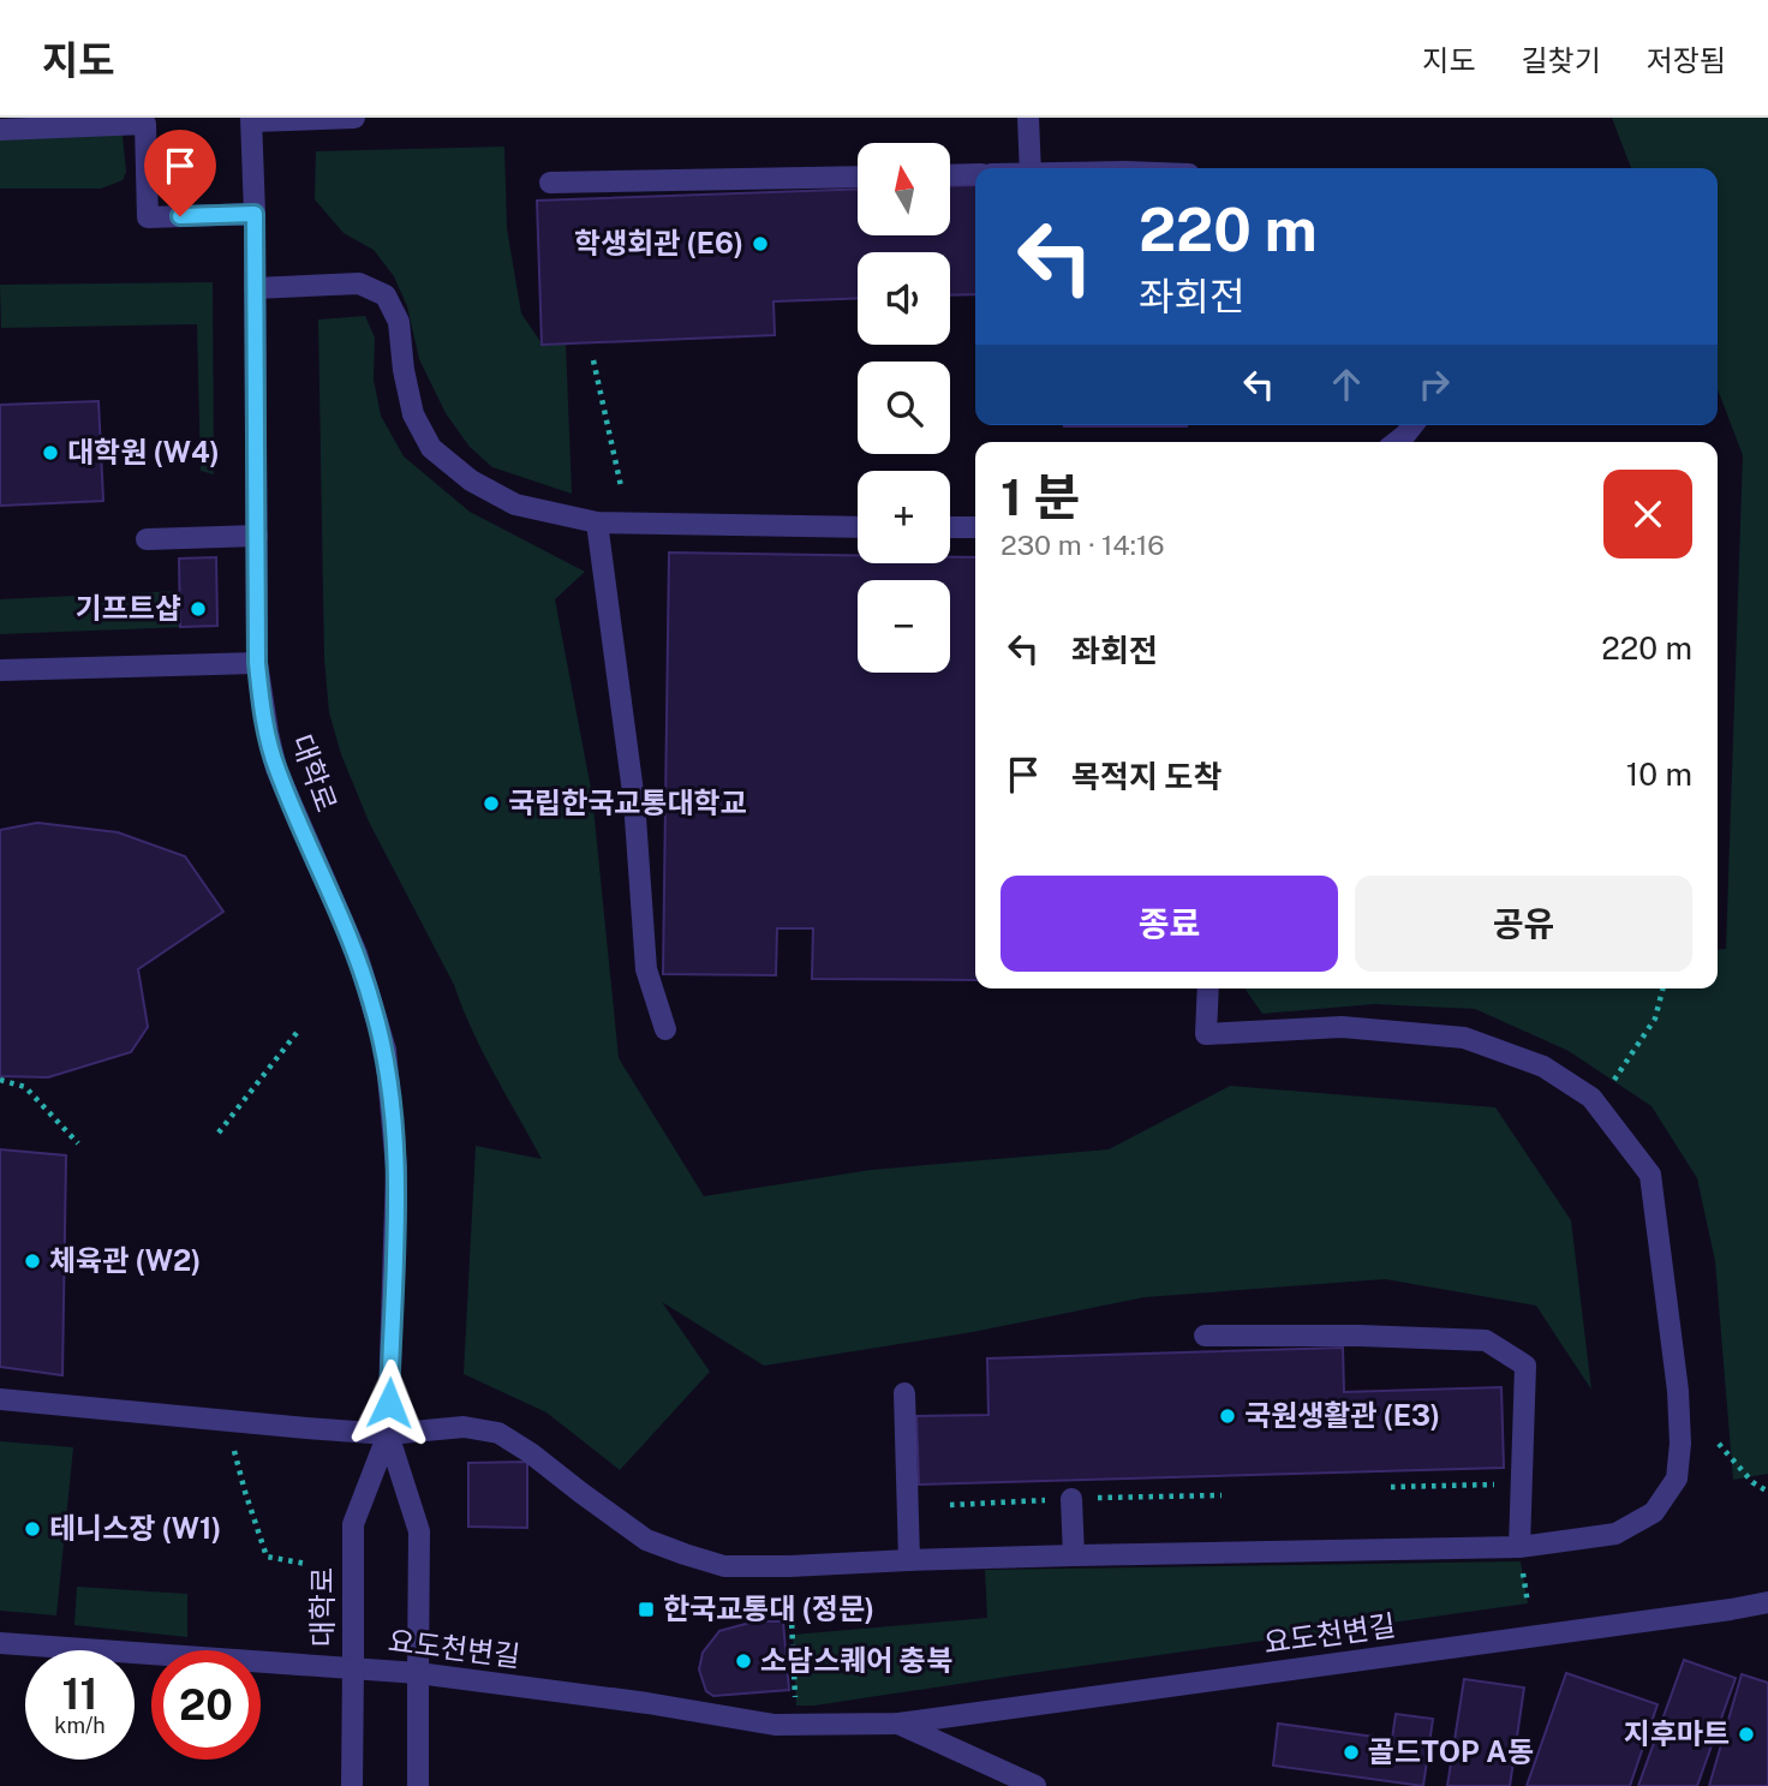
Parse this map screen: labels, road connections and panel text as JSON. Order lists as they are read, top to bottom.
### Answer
{
  "streets": {
    "street": ["대학로", "요도천변길"]
  },
  "crossings": [
    ["대학로", "요도천변길"]
  ],
  "places": {
    "other": [
      "학생회관 (E6)",
      "대학원 (W4)",
      "기프트샵",
      "국립한국교통대학교",
      "체육관 (W2)",
      "국원생활관 (E3)",
      "테니스장 (W1)",
      "소담스퀘어 충북",
      "지후마트",
      "골드TOP A동"
    ],
    "transit": ["한국교통대 (정문)"]
  },
  "north": "top",
  "page": {
    "header": "지도",
    "nav": ["지도", "길찾기", "저장됨"],
    "map_buttons": ["+", "−"],
    "turn": ["220 m", "좌회전"],
    "heading": ["1 분", "230 m · 14:16"],
    "list": [
      {
        "name": "좌회전",
        "value": "220 m"
      },
      {
        "name": "목적지 도착",
        "value": "10 m"
      }
    ],
    "buttons": ["종료", "공유"],
    "speed": "11 km/h",
    "limit": "20"
  }
}
